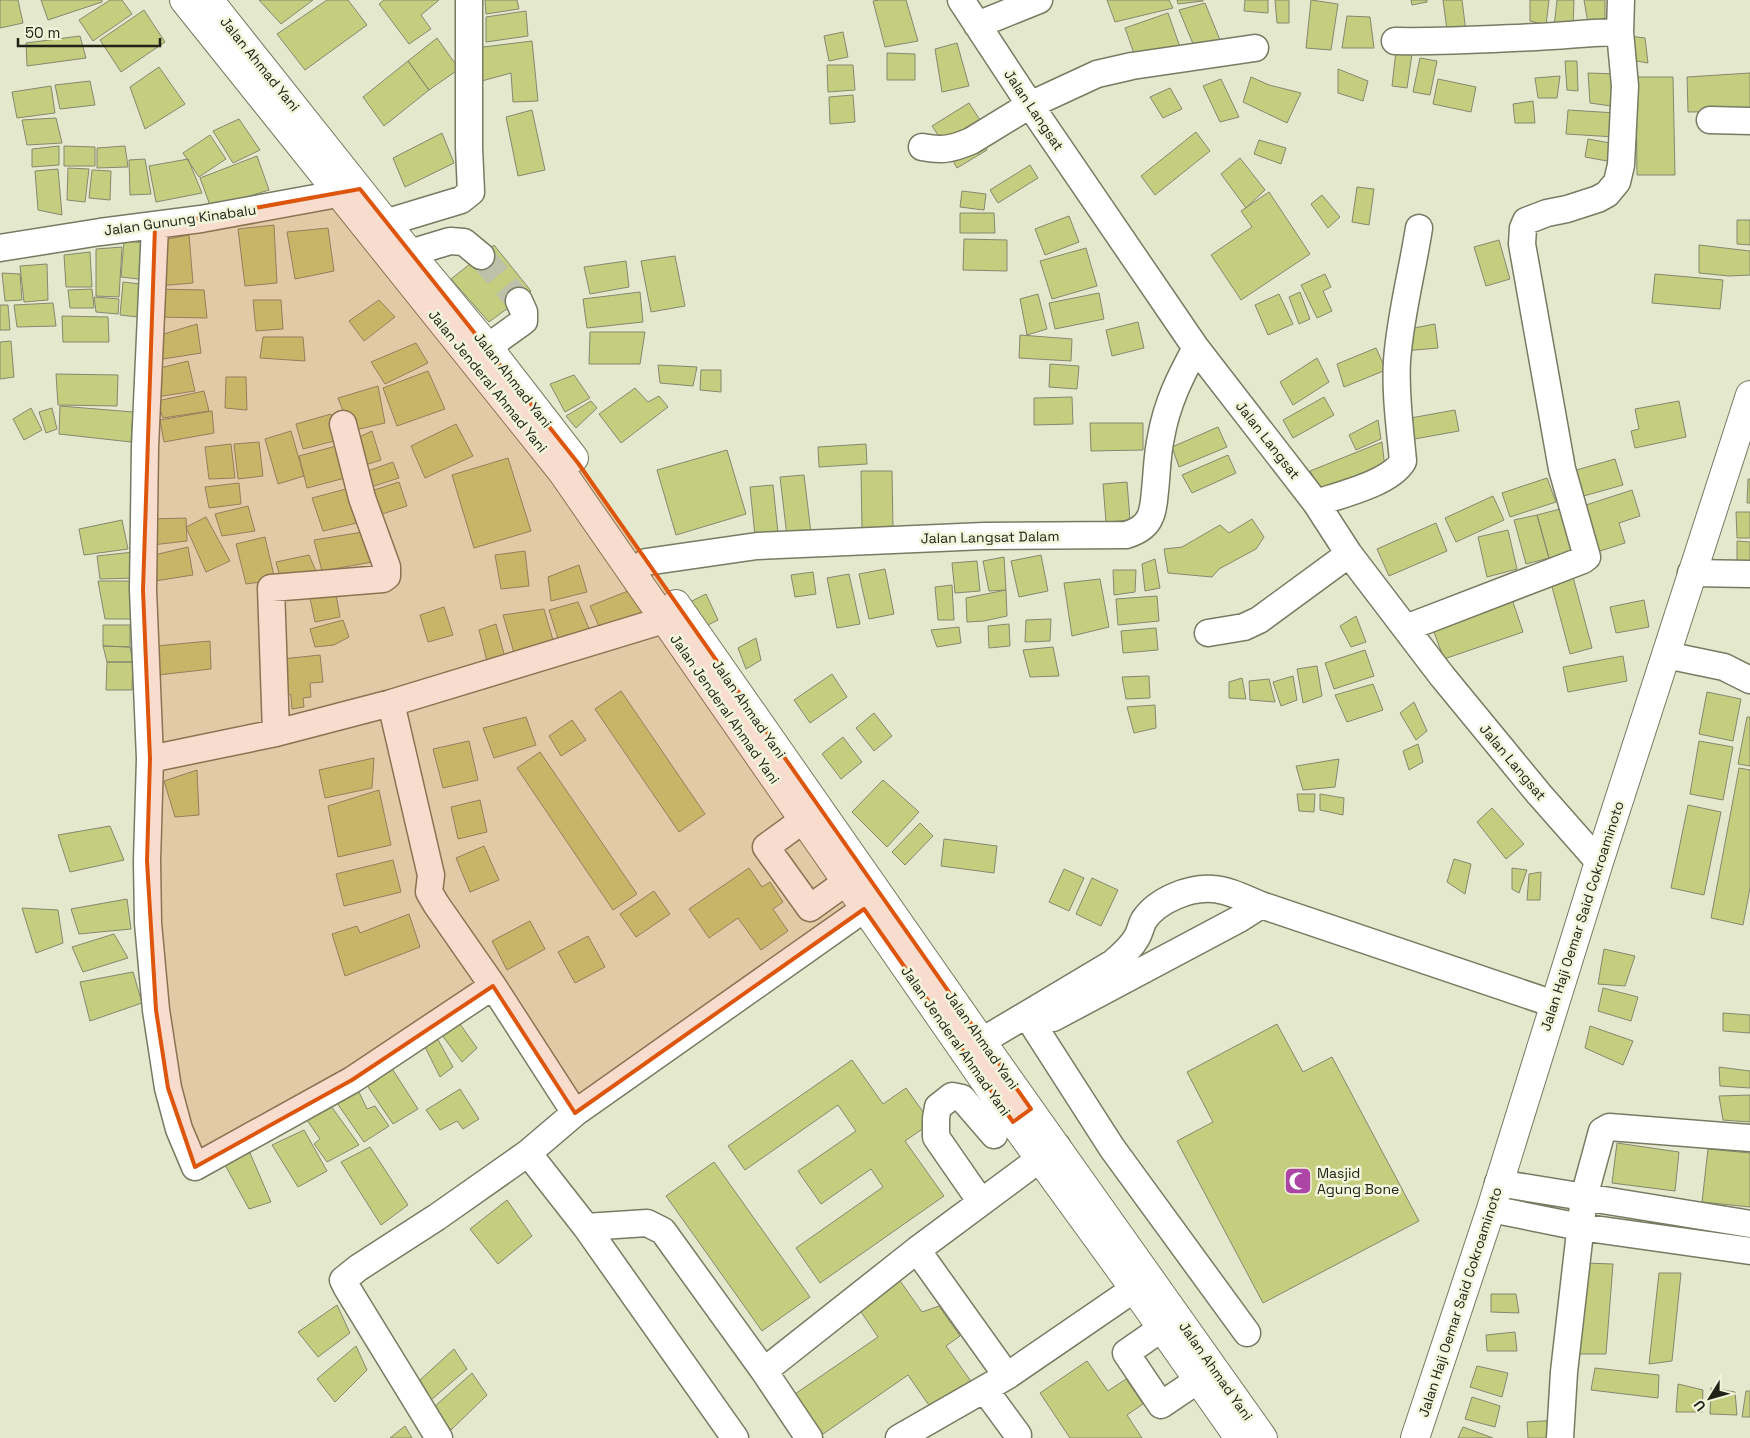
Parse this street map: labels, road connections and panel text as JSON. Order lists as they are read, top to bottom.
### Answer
{
  "streets": {
    "main road": ["Jalan Ahmad Yani", "Jalan Jenderal Ahmad Yani", "Jalan Haji Oemar Said Cokroaminoto"],
    "street": ["Jalan Langsat", "Jalan Gunung Kinabalu", "Jalan Langsat Dalam"]
  },
  "crossings": [
    ["Jalan Ahmad Yani", "Jalan Gunung Kinabalu"],
    ["Jalan Ahmad Yani", "Jalan Jenderal Ahmad Yani"],
    ["Jalan Ahmad Yani", "Jalan Langsat Dalam"],
    ["Jalan Langsat", "Jalan Langsat Dalam"],
    ["Jalan Langsat", "Jalan Haji Oemar Said Cokroaminoto"],
    ["Jalan Gunung Kinabalu", "Jalan Jenderal Ahmad Yani"]
  ],
  "places": {
    "mosque": ["Masjid Agung Bone"]
  },
  "scale_bar": "50 m",
  "north": "bottom left"
}
